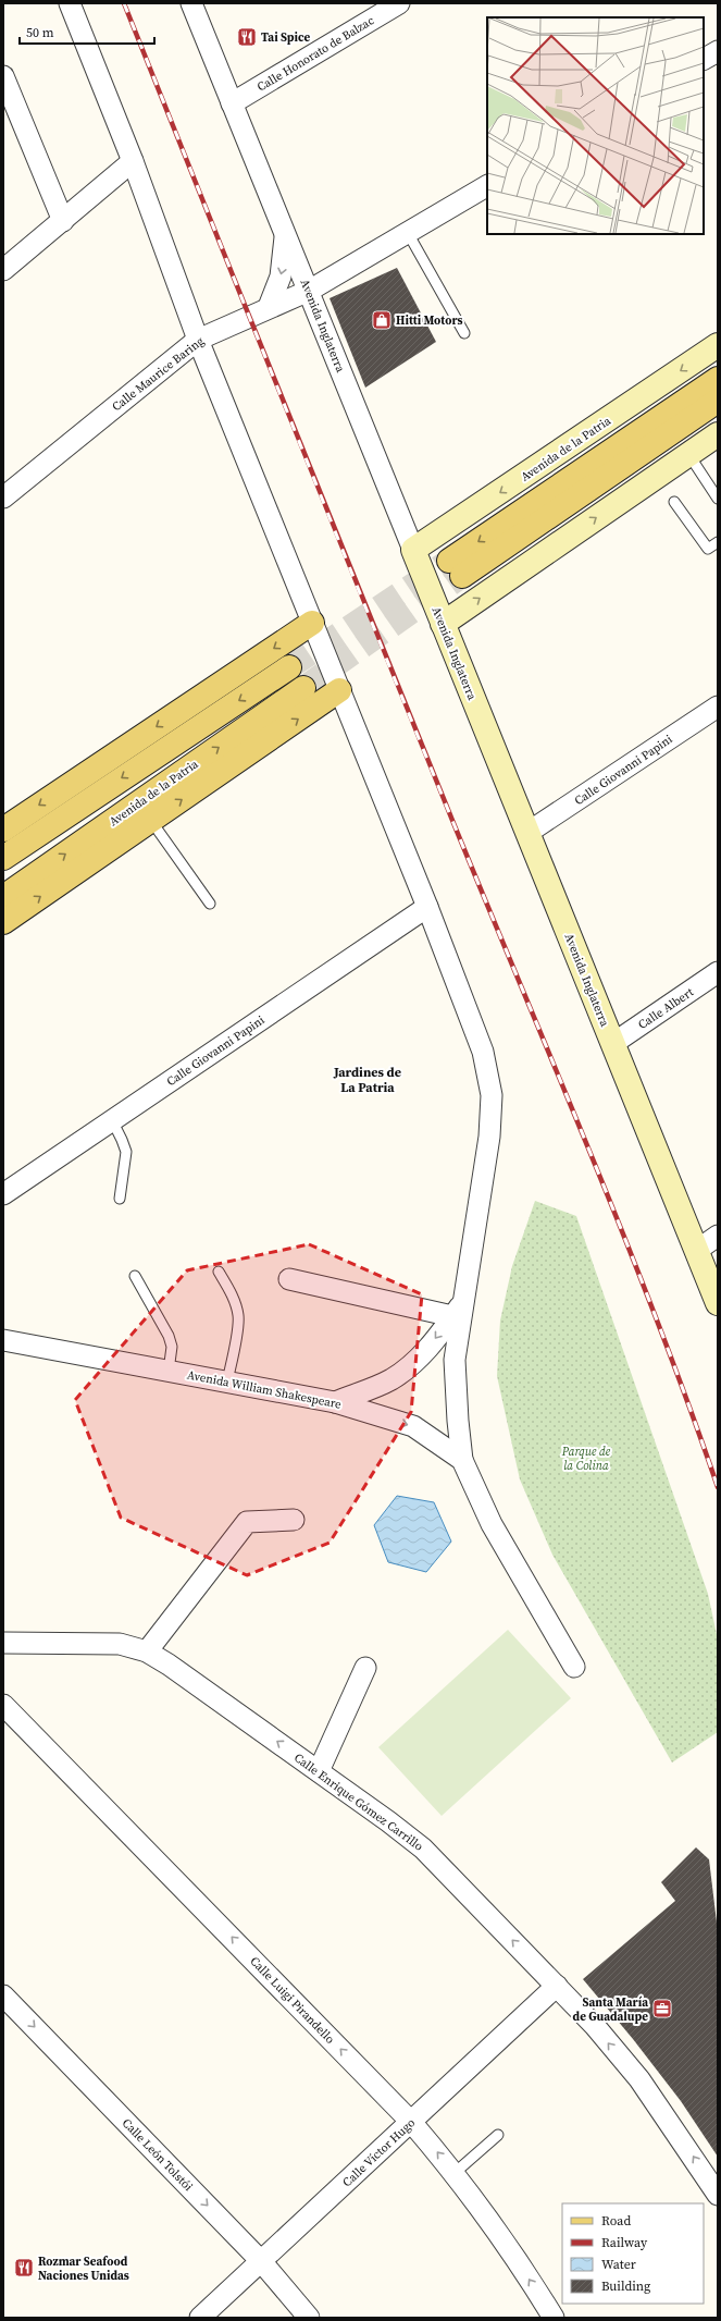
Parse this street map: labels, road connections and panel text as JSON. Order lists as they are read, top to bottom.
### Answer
{
  "streets": {
    "main road": ["Avenida de la Patria"],
    "street": [
      "Calle Honorato de Balzac",
      "Avenida Inglaterra",
      "Calle Maurice Baring",
      "Calle Giovanni Papini",
      "Calle Albert",
      "Avenida William Shakespeare",
      "Calle Enrique Gómez Carrillo",
      "Calle Luigi Pirandello",
      "Calle Víctor Hugo",
      "Calle León Tolstói"
    ]
  },
  "crossings": [
    ["Calle Honorato de Balzac", "Avenida Inglaterra"],
    ["Avenida Inglaterra", "Calle Maurice Baring"],
    ["Avenida Inglaterra", "Avenida de la Patria"],
    ["Avenida Inglaterra", "Calle Giovanni Papini"],
    ["Avenida Inglaterra", "Calle Albert"],
    ["Calle Enrique Gómez Carrillo", "Calle Víctor Hugo"],
    ["Calle Luigi Pirandello", "Calle Víctor Hugo"],
    ["Calle Víctor Hugo", "Calle León Tolstói"]
  ],
  "one_way": ["Calle Enrique Gómez Carrillo", "Calle Luigi Pirandello", "Calle León Tolstói"],
  "districts": ["Jardines de La Patria"],
  "parks": ["Parque de la Colina"],
  "places": {
    "restaurant": ["Tai Spice", "Rozmar Seafood Naciones Unidas"],
    "shop": ["Hitti Motors"],
    "office": ["Santa María de Guadalupe"]
  },
  "legend": [
    "Road",
    "Railway",
    "Water",
    "Building"
  ],
  "scale_bar": "50 m"
}
